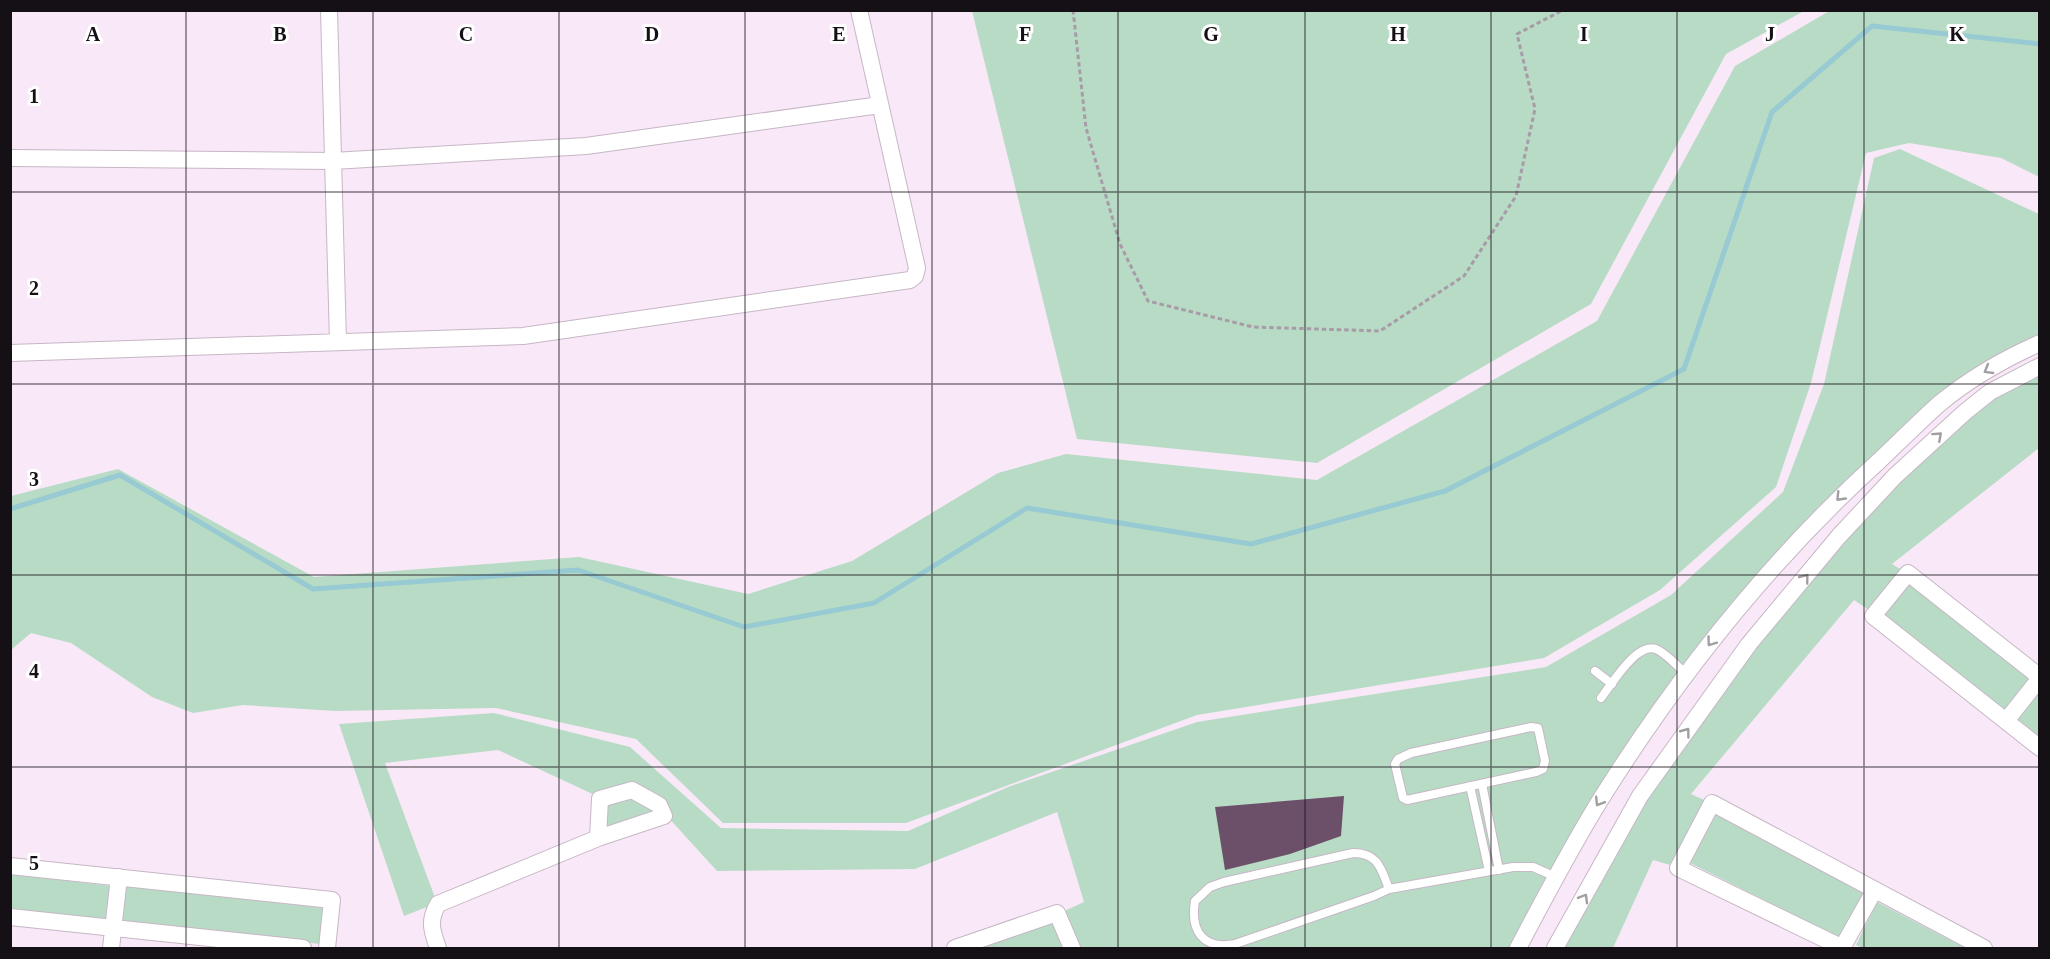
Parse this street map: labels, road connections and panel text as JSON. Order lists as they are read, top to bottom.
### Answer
{
  "grid": {
    "columns": [
      "A",
      "B",
      "C",
      "D",
      "E",
      "F",
      "G",
      "H",
      "I",
      "J",
      "K"
    ],
    "rows": [
      "1",
      "2",
      "3",
      "4",
      "5"
    ]
  }
}
